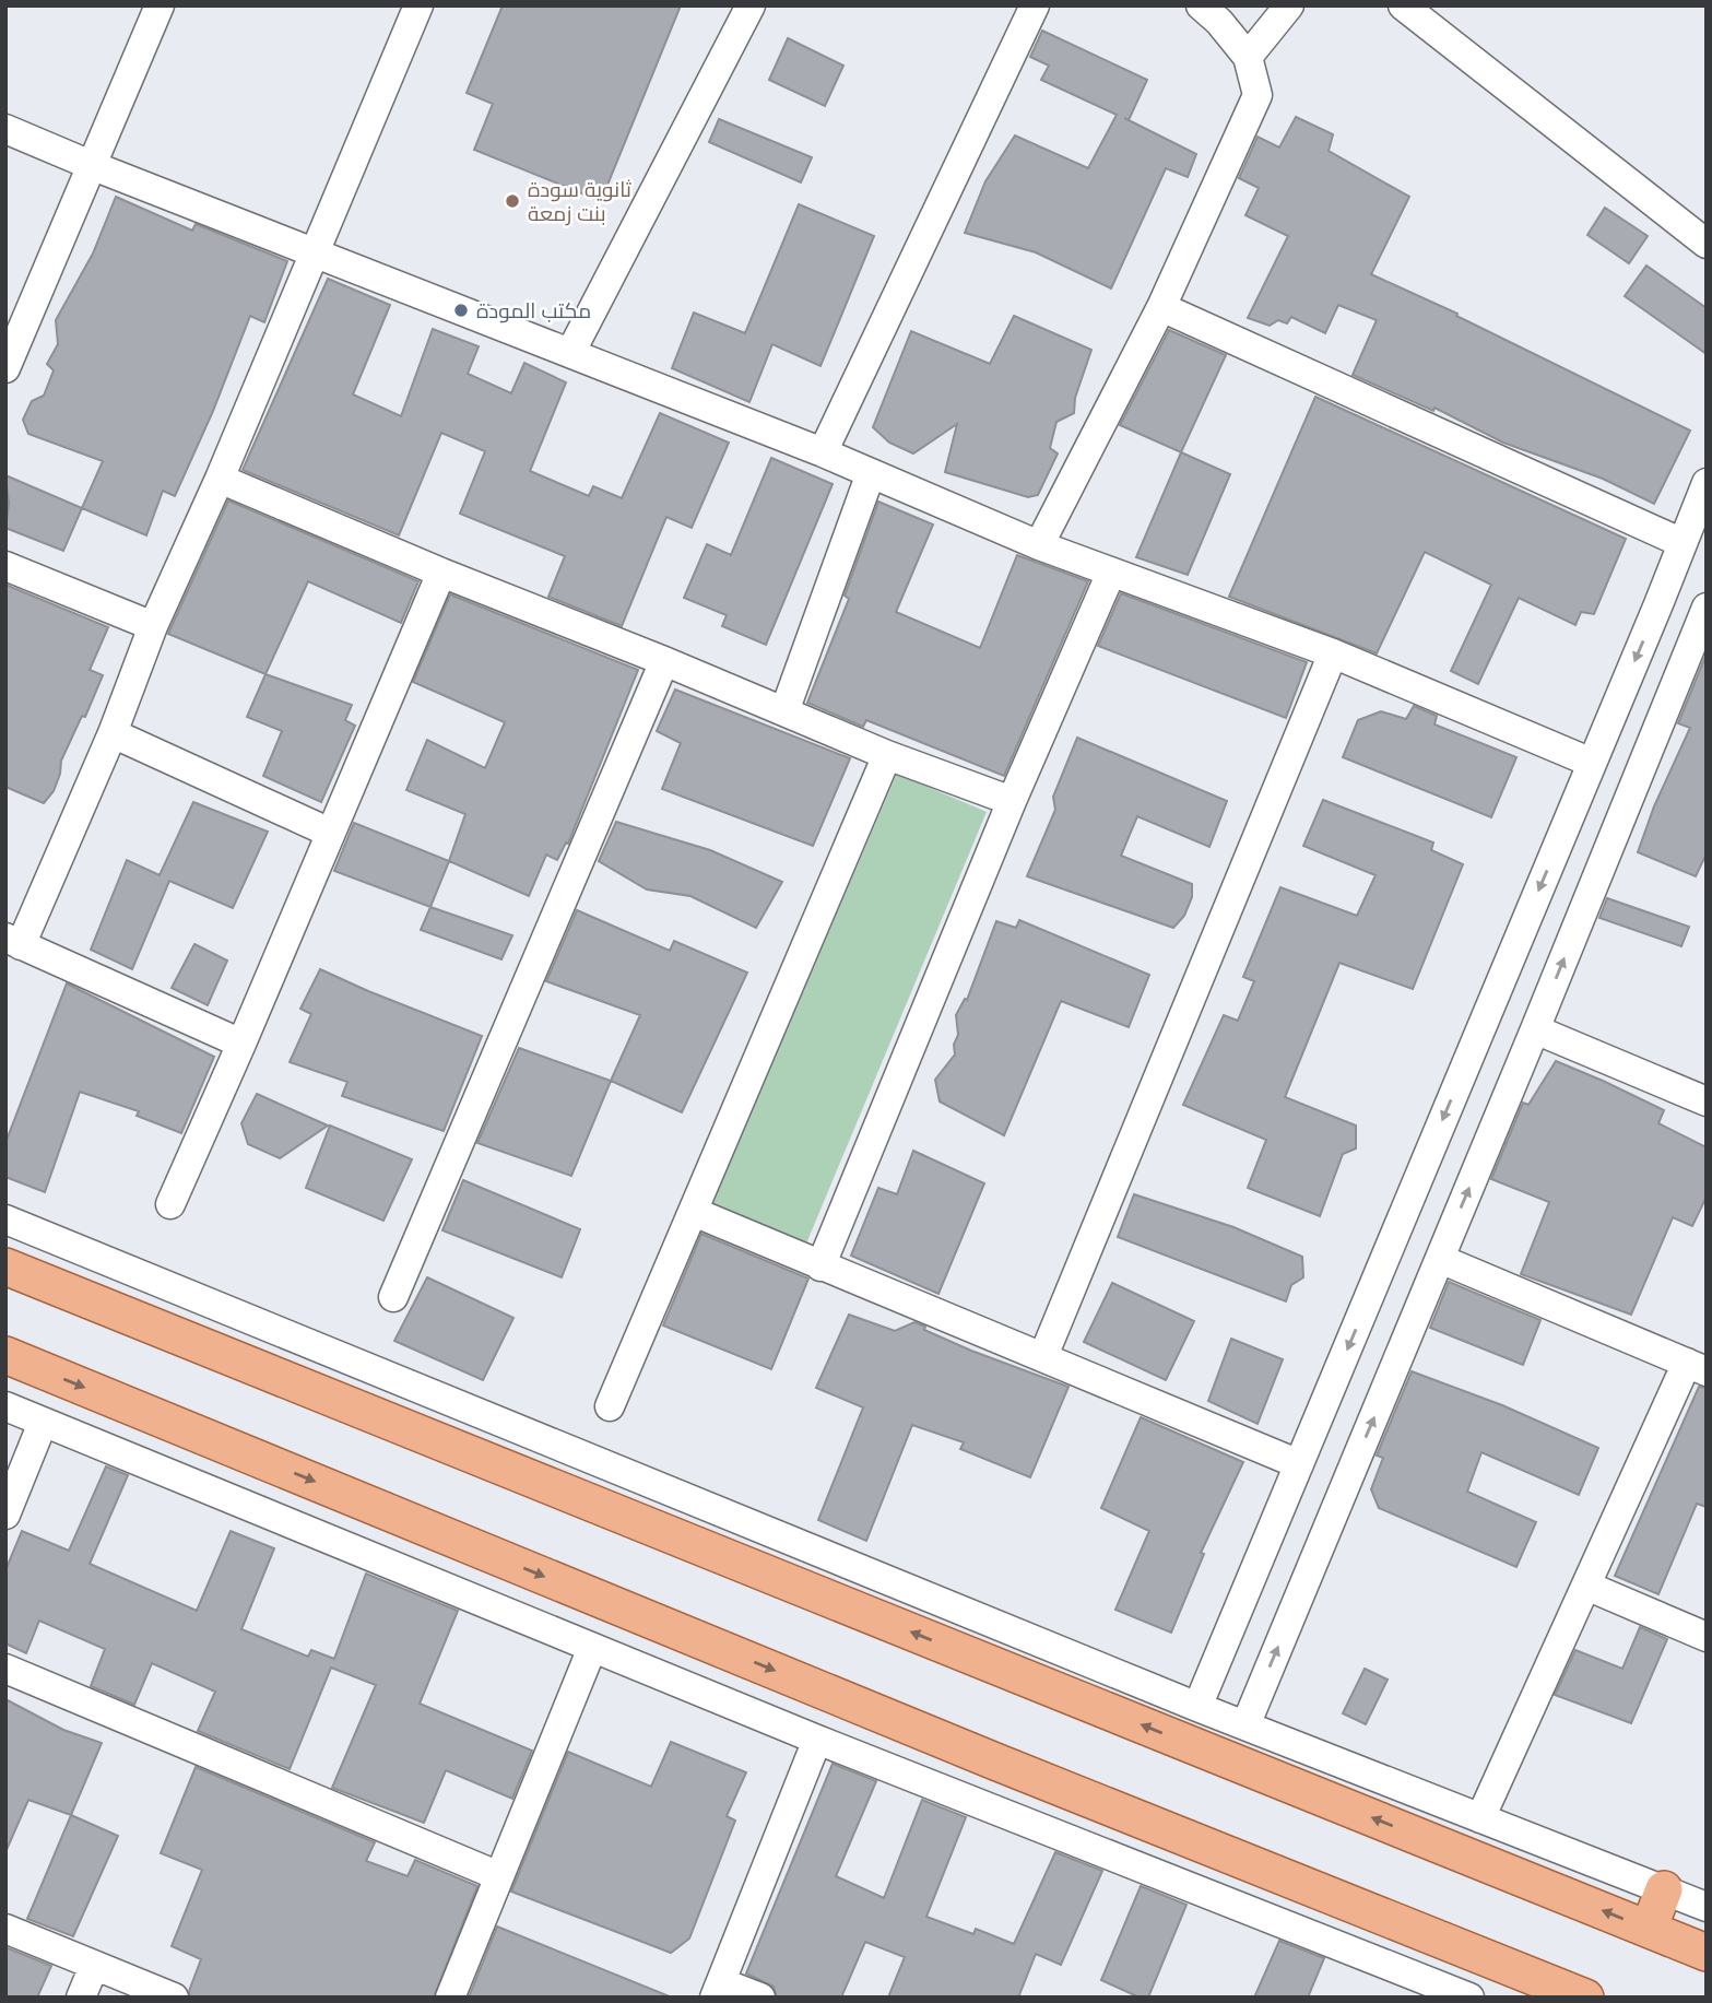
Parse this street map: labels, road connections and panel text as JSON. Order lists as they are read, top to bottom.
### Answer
{
  "places": ["ثانوية سودة بنت زمعة", "مكتب المودة"]
}
